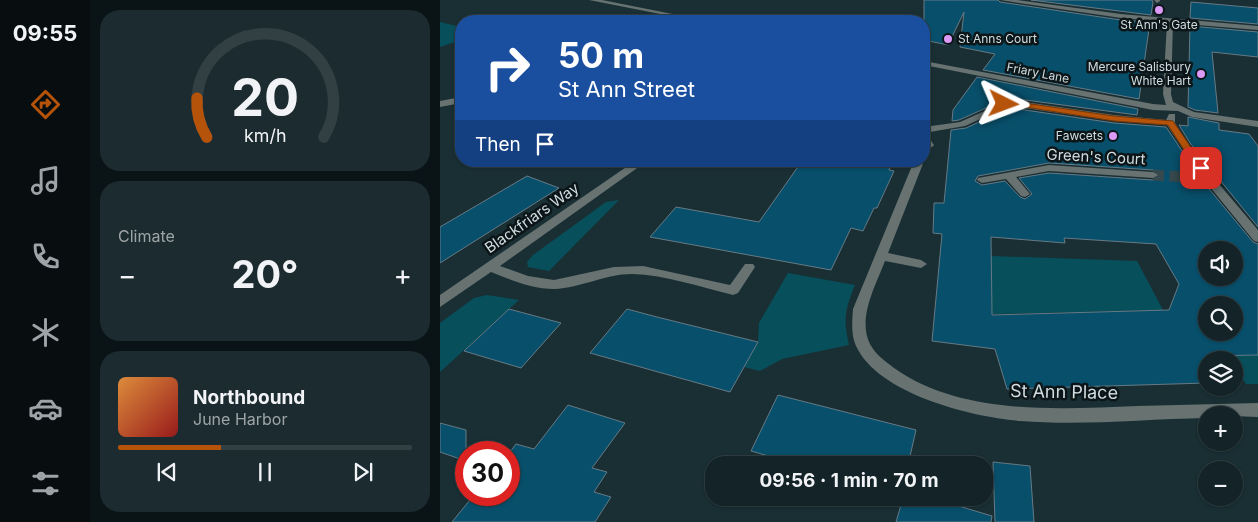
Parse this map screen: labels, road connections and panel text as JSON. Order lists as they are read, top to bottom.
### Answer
{
  "streets": {
    "street": [
      "Friary Lane",
      "Green's Court",
      "Blackfriars Way",
      "St Ann Place"
    ]
  },
  "places": [
    "St Ann's Gate",
    "St Anns Court",
    "Mercure Salisbury White Hart",
    "Fawcets"
  ],
  "page": {
    "tabs": "09:55",
    "turn": ["50 m", "St Ann Street"],
    "then": "Then",
    "tile": "Climate",
    "map_buttons": ["+", "−"],
    "heat": ["−", "20°", "+"],
    "song": ["Northbound", "June Harbor"],
    "limit": "30",
    "trip": "09:56 · 1 min · 70 m",
    "gauge": ["20", "km/h"]
  }
}
